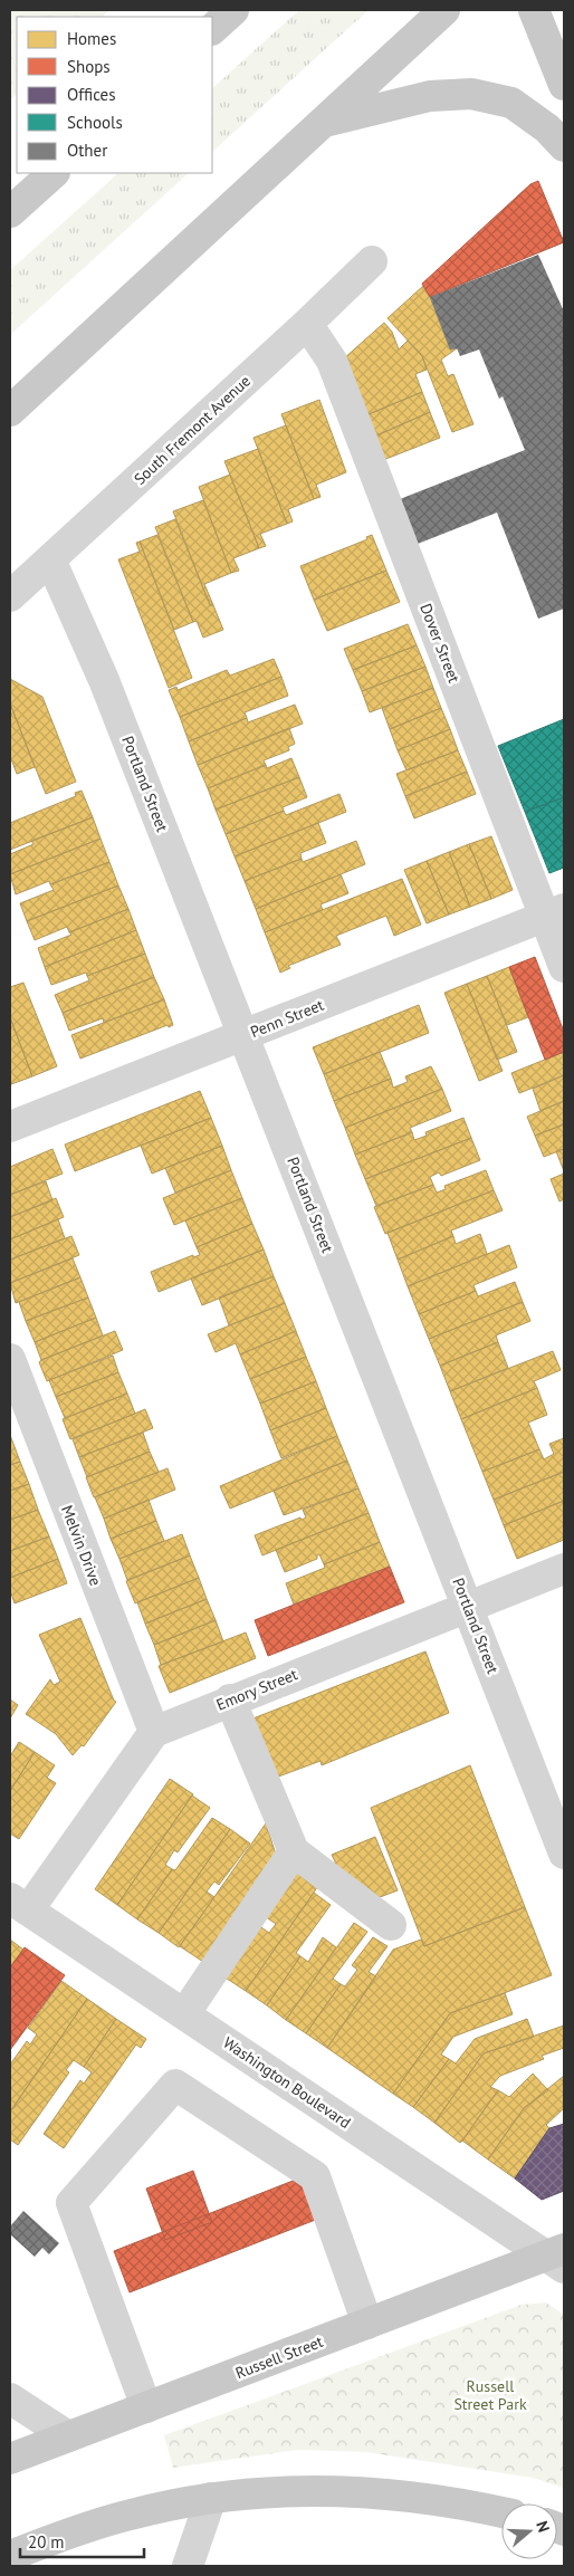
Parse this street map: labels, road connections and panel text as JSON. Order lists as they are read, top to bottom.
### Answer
{
  "streets": {
    "main road": ["Russell Street"],
    "street": [
      "South Fremont Avenue",
      "Dover Street",
      "Portland Street",
      "Penn Street",
      "Melvin Drive",
      "Emory Street",
      "Washington Boulevard"
    ]
  },
  "crossings": [
    ["South Fremont Avenue", "Dover Street"],
    ["South Fremont Avenue", "Portland Street"],
    ["Dover Street", "Penn Street"],
    ["Portland Street", "Penn Street"],
    ["Portland Street", "Emory Street"],
    ["Melvin Drive", "Emory Street"],
    ["Washington Boulevard", "Russell Street"]
  ],
  "parks": ["Russell Street Park"],
  "legend": [
    "Homes",
    "Shops",
    "Offices",
    "Schools",
    "Other"
  ],
  "scale_bar": "20 m",
  "north": "right"
}
